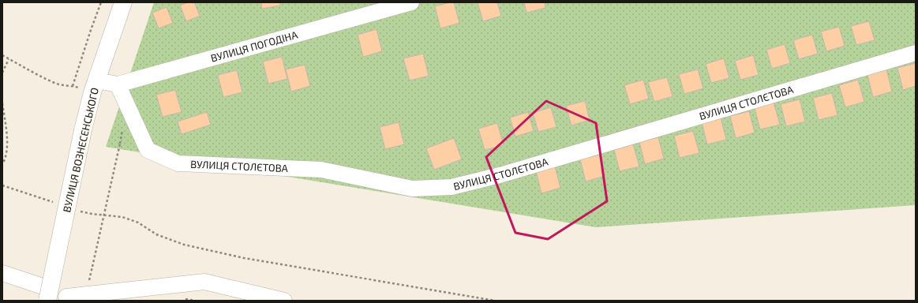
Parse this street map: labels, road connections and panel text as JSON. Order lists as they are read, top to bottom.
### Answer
{
  "streets": {
    "main road": ["ВУЛИЦЯ ВОЗНЕСЕНСЬКОГО"],
    "street": ["ВУЛИЦЯ ПОГОДІНА", "ВУЛИЦЯ СТОЛЄТОВА"]
  },
  "crossings": [
    ["ВУЛИЦЯ ПОГОДІНА", "ВУЛИЦЯ СТОЛЄТОВА"],
    ["ВУЛИЦЯ ПОГОДІНА", "ВУЛИЦЯ ВОЗНЕСЕНСЬКОГО"]
  ]
}
